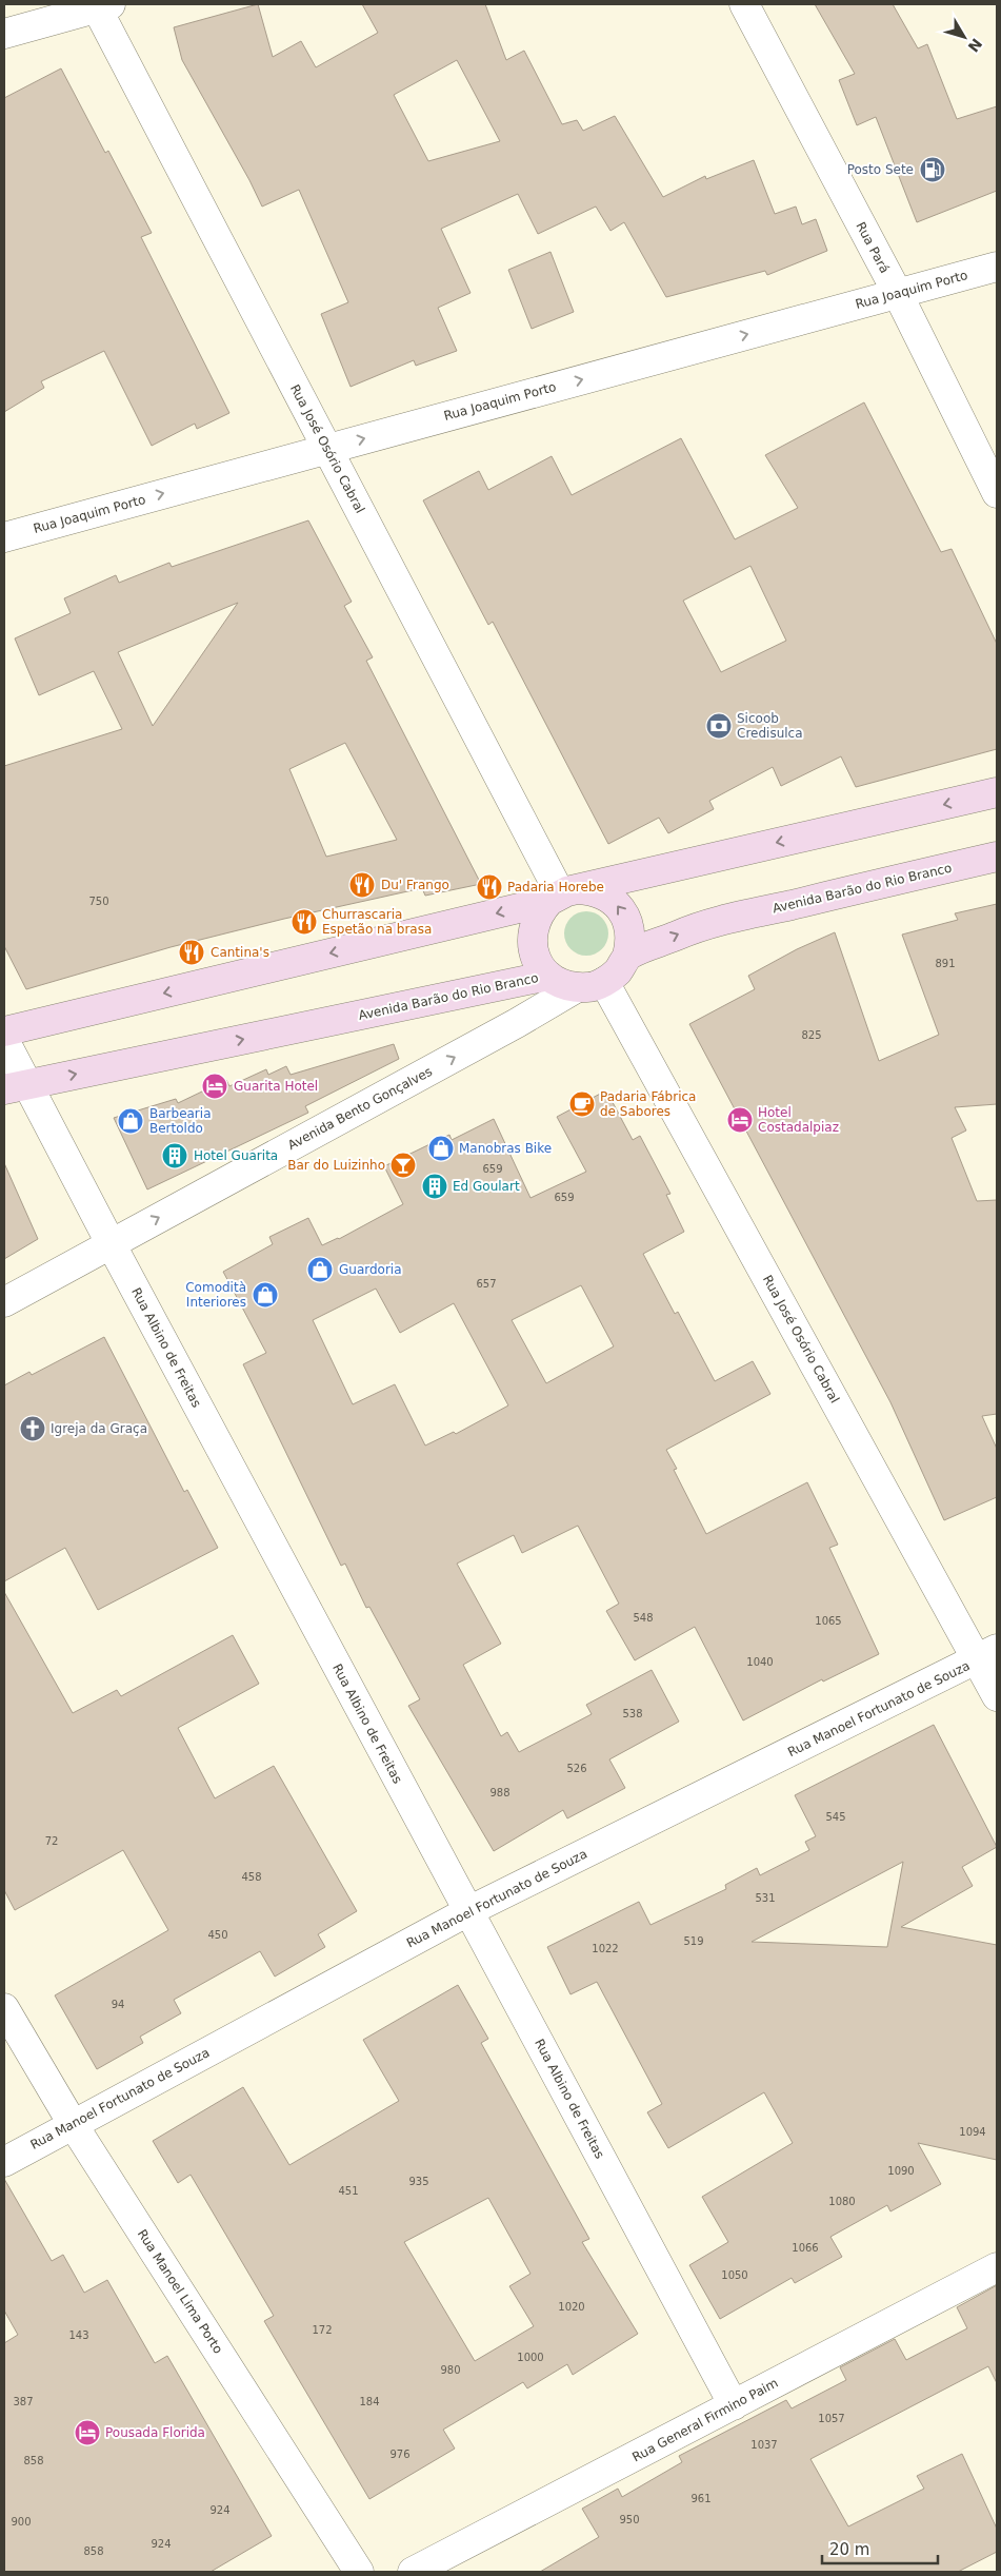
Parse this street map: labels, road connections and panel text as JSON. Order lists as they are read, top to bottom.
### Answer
{
  "streets": {
    "main road": ["Avenida Barão do Rio Branco"],
    "street": [
      "Rua Pará",
      "Rua Joaquim Porto",
      "Rua José Osório Cabral",
      "Avenida Bento Gonçalves",
      "Rua Albino de Freitas",
      "Rua Manoel Fortunato de Souza",
      "Rua Manoel Lima Porto",
      "Rua General Firmino Paim"
    ]
  },
  "crossings": [
    ["Rua Pará", "Rua Joaquim Porto"],
    ["Rua Joaquim Porto", "Rua José Osório Cabral"],
    ["Rua José Osório Cabral", "Avenida Barão do Rio Branco"],
    ["Rua José Osório Cabral", "Avenida Bento Gonçalves"],
    ["Rua José Osório Cabral", "Rua Manoel Fortunato de Souza"],
    ["Avenida Barão do Rio Branco", "Avenida Bento Gonçalves"],
    ["Avenida Barão do Rio Branco", "Rua Albino de Freitas"],
    ["Avenida Bento Gonçalves", "Rua Albino de Freitas"],
    ["Rua Albino de Freitas", "Rua Manoel Fortunato de Souza"],
    ["Rua Albino de Freitas", "Rua General Firmino Paim"],
    ["Rua Manoel Fortunato de Souza", "Rua Manoel Lima Porto"]
  ],
  "one_way": ["Rua Joaquim Porto", "Avenida Bento Gonçalves"],
  "places": {
    "fuel station": ["Posto Sete"],
    "bank": ["Sicoob Credisulca"],
    "restaurant": [
      "Du' Frango",
      "Padaria Horebe",
      "Churrascaria Espetão na brasa",
      "Cantina's"
    ],
    "hotel": ["Guarita Hotel", "Hotel Costadalpiaz", "Pousada Florida"],
    "cafe": ["Padaria Fábrica de Sabores"],
    "shop": [
      "Barbearia Bertoldo",
      "Manobras Bike",
      "Guardoria",
      "Comodità Interiores"
    ],
    "building": ["Hotel Guarita", "Ed Goulart"],
    "bar": ["Bar do Luizinho"],
    "church": ["Igreja da Graça"]
  },
  "house_numbers": [
    "750",
    "891",
    "825",
    "659",
    "659",
    "657",
    "548",
    "1065",
    "1040",
    "538",
    "526",
    "988",
    "545",
    "72",
    "458",
    "531",
    "450",
    "519",
    "1022",
    "94",
    "1094",
    "1090",
    "935",
    "451",
    "1080",
    "1066",
    "1050",
    "1020",
    "172",
    "143",
    "1000",
    "980",
    "387",
    "184",
    "1057",
    "1037",
    "976",
    "858",
    "961",
    "924",
    "950",
    "900",
    "924",
    "858"
  ],
  "scale_bar": "20 m",
  "north": "bottom right"
}
